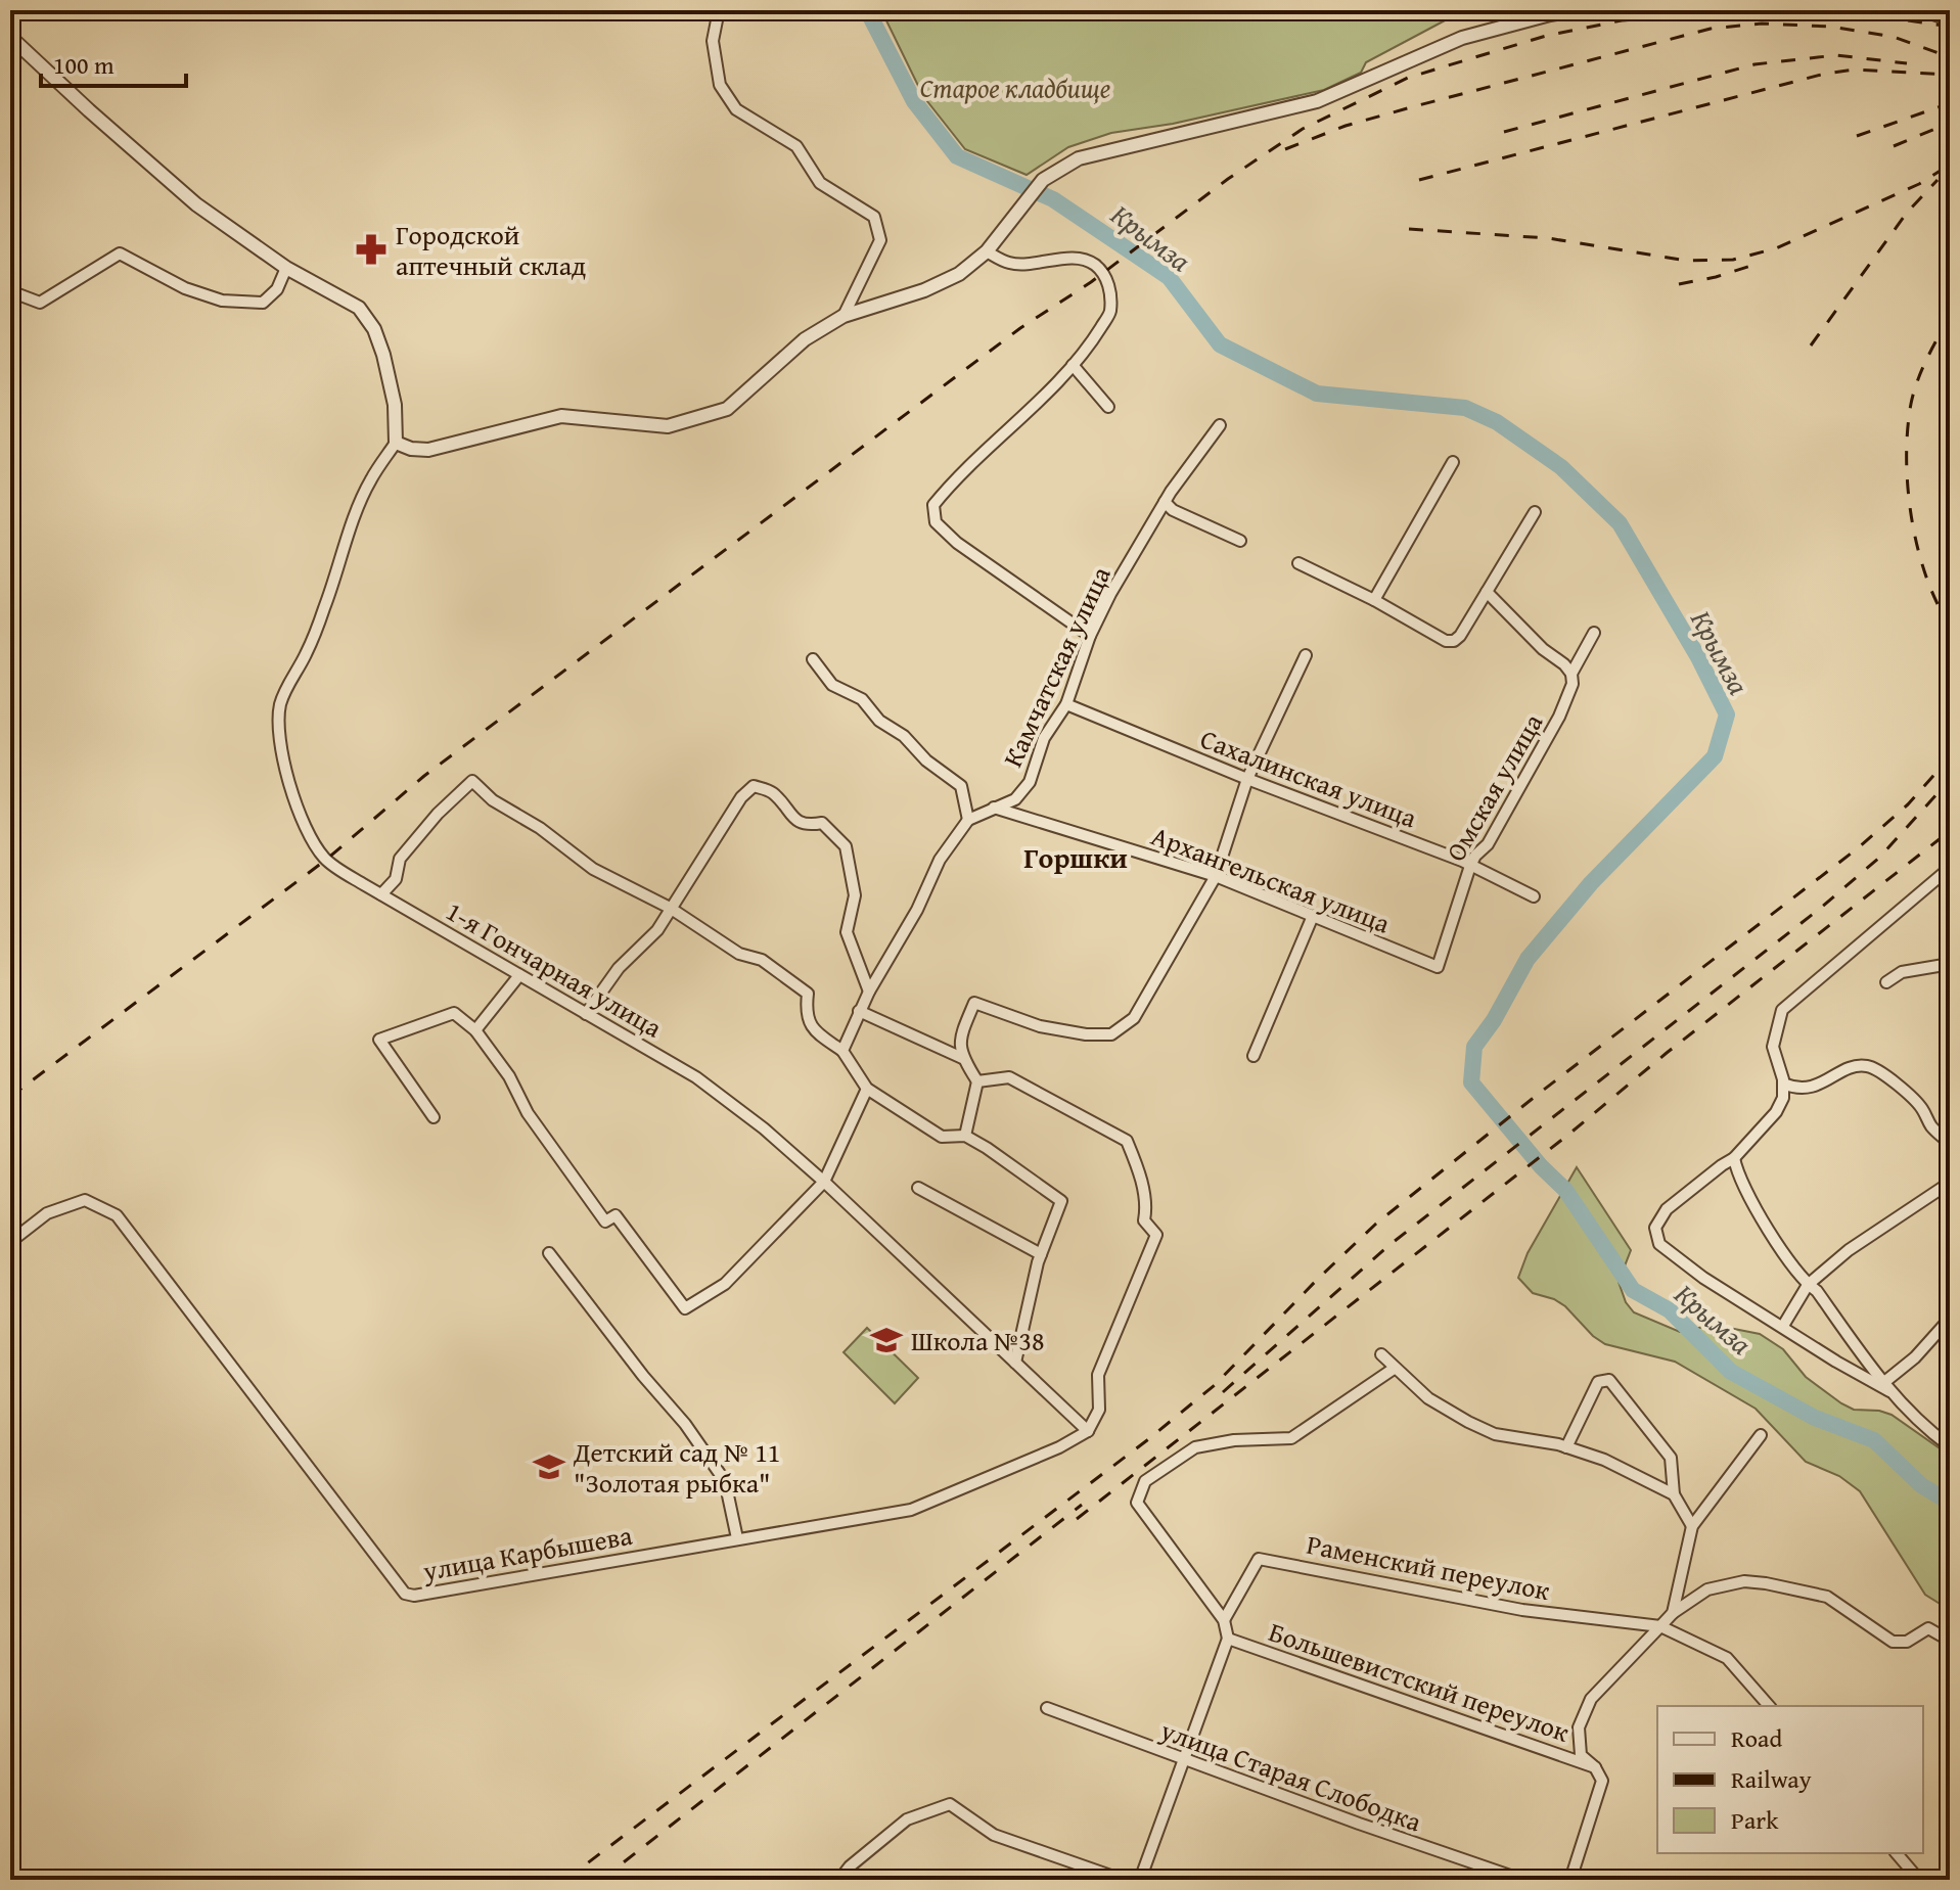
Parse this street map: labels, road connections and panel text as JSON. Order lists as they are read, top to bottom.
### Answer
{
  "streets": {
    "street": [
      "Камчатская улица",
      "Сахалинская улица",
      "Омская улица",
      "Архангельская улица",
      "1-я Гончарная улица",
      "улица Карбышева",
      "Раменский переулок",
      "Большевистский переулок",
      "улица Старая Слободка"
    ]
  },
  "crossings": [
    ["Камчатская улица", "Сахалинская улица"],
    ["Камчатская улица", "Архангельская улица"],
    ["Сахалинская улица", "Омская улица"],
    ["Омская улица", "Архангельская улица"],
    ["1-я Гончарная улица", "улица Карбышева"]
  ],
  "districts": ["Горшки"],
  "water": ["Крымза"],
  "parks": ["Старое кладбище"],
  "places": {
    "pharmacy": ["Городской аптечный склад"],
    "school or university": ["Школа №38", "Детский сад № 11 \"Золотая рыбка\""]
  },
  "legend": ["Road", "Railway", "Park"],
  "scale_bar": "100 m"
}
